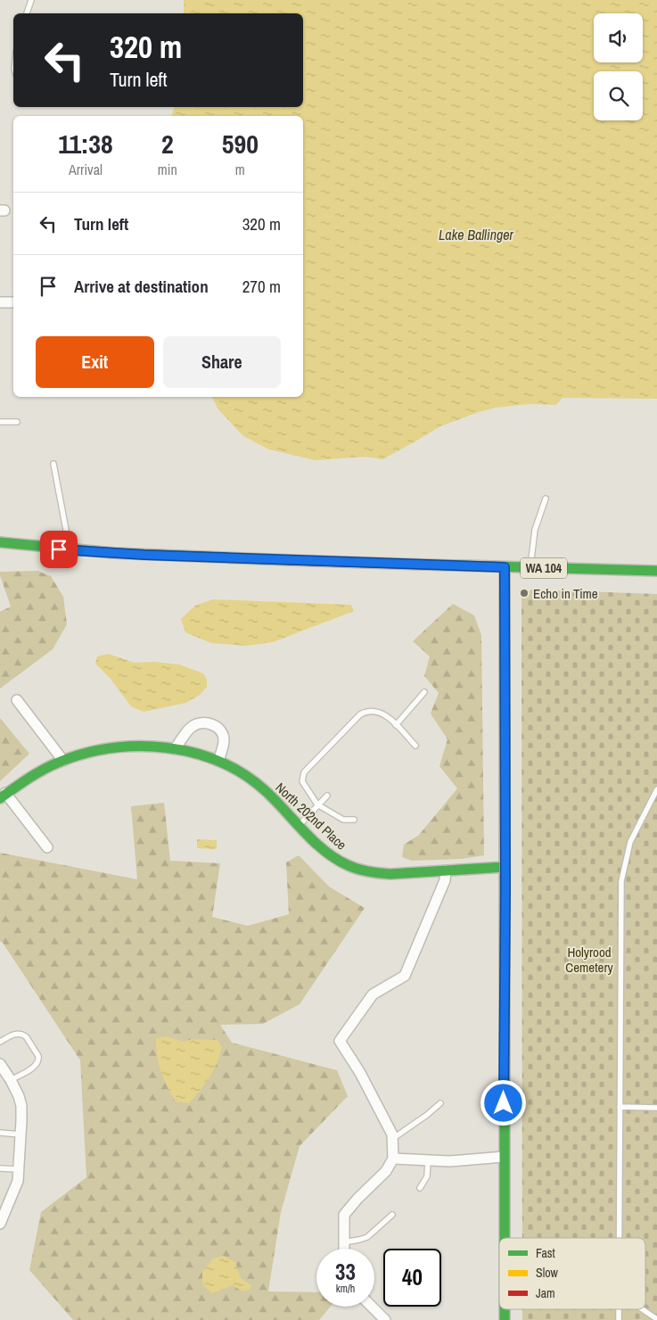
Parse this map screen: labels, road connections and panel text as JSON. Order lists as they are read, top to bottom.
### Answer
{
  "streets": {
    "street": ["WA 104", "North 202nd Place"]
  },
  "water": ["Lake Ballinger"],
  "parks": ["Holyrood Cemetery"],
  "places": ["Echo in Time"],
  "legend": ["Fast", "Slow", "Jam"],
  "page": {
    "turn": ["320 m", "Turn left"],
    "eta": [
      "11:38",
      "Arrival",
      "2",
      "min",
      "590",
      "m"
    ],
    "list": [
      {
        "name": "Turn left",
        "value": "320 m"
      },
      {
        "name": "Arrive at destination",
        "value": "270 m"
      }
    ],
    "buttons": ["Exit", "Share"],
    "speed": "33 km/h",
    "limit": "40"
  }
}
